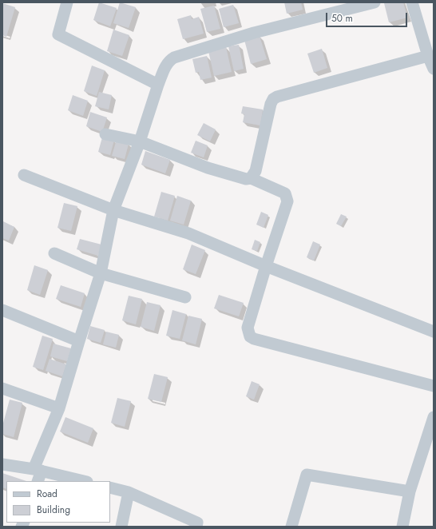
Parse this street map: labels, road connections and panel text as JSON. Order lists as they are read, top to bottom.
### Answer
{
  "legend": ["Road", "Building"],
  "scale_bar": "50 m"
}
